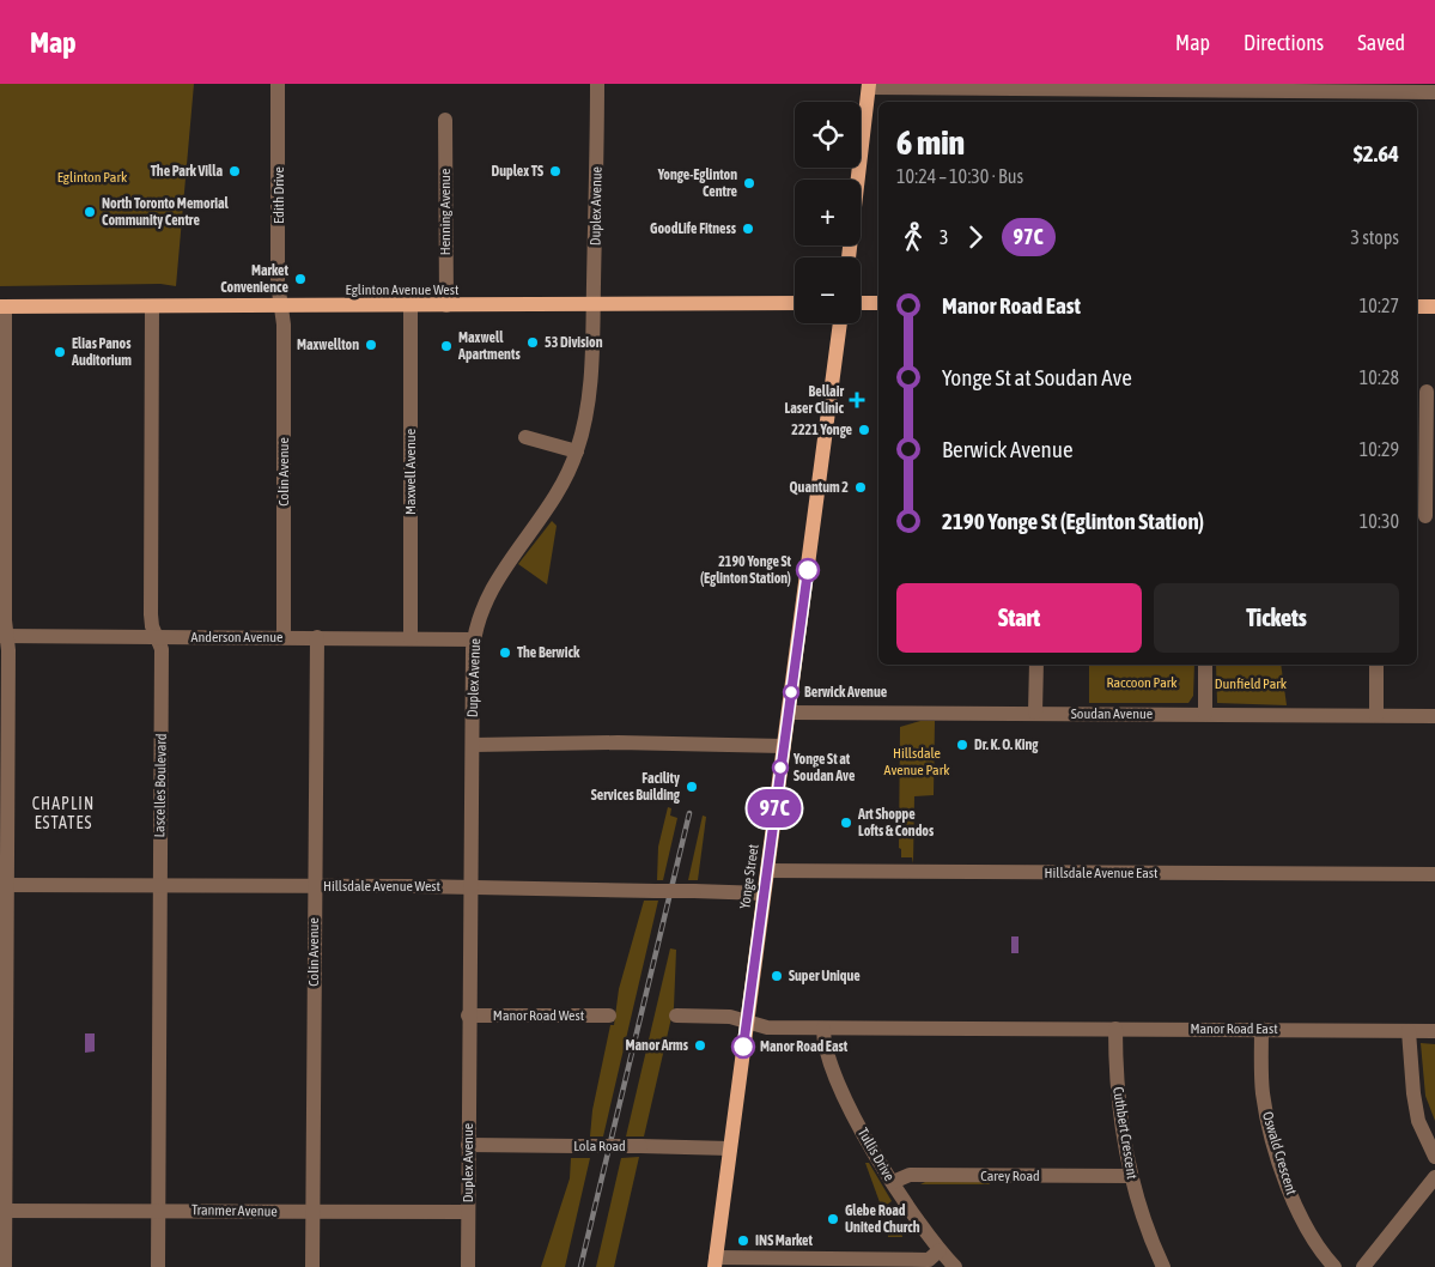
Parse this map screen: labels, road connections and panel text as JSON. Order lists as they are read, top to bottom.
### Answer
{
  "streets": {
    "main road": ["Eglinton Avenue West", "Yonge Street"],
    "street": [
      "Edith Drive",
      "Duplex Avenue",
      "Henning Avenue",
      "Colin Avenue",
      "Maxwell Avenue",
      "Anderson Avenue",
      "Soudan Avenue",
      "Lascelles Boulevard",
      "Hillsdale Avenue East",
      "Hillsdale Avenue West",
      "Manor Road West",
      "Manor Road East",
      "Cuthbert Crescent",
      "Lola Road",
      "Oswald Crescent",
      "Tullis Drive",
      "Carey Road",
      "Tranmer Avenue"
    ]
  },
  "crossings": [
    ["Edith Drive", "Eglinton Avenue West"],
    ["Edith Drive", "Colin Avenue"],
    ["Duplex Avenue", "Eglinton Avenue West"],
    ["Duplex Avenue", "Anderson Avenue"],
    ["Duplex Avenue", "Hillsdale Avenue West"],
    ["Duplex Avenue", "Manor Road West"],
    ["Duplex Avenue", "Lola Road"],
    ["Duplex Avenue", "Tranmer Avenue"],
    ["Henning Avenue", "Eglinton Avenue West"],
    ["Eglinton Avenue West", "Colin Avenue"],
    ["Eglinton Avenue West", "Maxwell Avenue"],
    ["Eglinton Avenue West", "Lascelles Boulevard"],
    ["Colin Avenue", "Anderson Avenue"],
    ["Colin Avenue", "Hillsdale Avenue West"],
    ["Colin Avenue", "Tranmer Avenue"],
    ["Maxwell Avenue", "Anderson Avenue"],
    ["Anderson Avenue", "Lascelles Boulevard"],
    ["Soudan Avenue", "Yonge Street"],
    ["Lascelles Boulevard", "Hillsdale Avenue West"],
    ["Lascelles Boulevard", "Tranmer Avenue"],
    ["Hillsdale Avenue East", "Yonge Street"],
    ["Yonge Street", "Hillsdale Avenue West"],
    ["Yonge Street", "Manor Road East"],
    ["Yonge Street", "Lola Road"],
    ["Manor Road East", "Cuthbert Crescent"],
    ["Manor Road East", "Oswald Crescent"],
    ["Manor Road East", "Tullis Drive"],
    ["Cuthbert Crescent", "Carey Road"],
    ["Tullis Drive", "Carey Road"]
  ],
  "districts": ["CHAPLIN ESTATES"],
  "parks": [
    "Eglinton Park",
    "Raccoon Park",
    "Dunfield Park",
    "Hillsdale Avenue Park"
  ],
  "places": {
    "other": [
      "The Park Villa",
      "Duplex TS",
      "Yonge-Eglinton Centre",
      "North Toronto Memorial Community Centre",
      "GoodLife Fitness",
      "Market Convenience",
      "53 Division",
      "Maxwellton",
      "Maxwell Apartments",
      "Elias Panos Auditorium",
      "2221 Yonge",
      "Quantum 2",
      "2190 Yonge St (Eglinton Station)",
      "The Berwick",
      "Berwick Avenue",
      "Dr. K. O. King",
      "Yonge St at Soudan Ave",
      "Facility Services Building",
      "Art Shoppe Lofts & Condos",
      "Super Unique",
      "Manor Arms",
      "Manor Road East",
      "Glebe Road United Church",
      "INS Market"
    ],
    "health": ["Bellair Laser Clinic"]
  },
  "lines": ["bus line 97C"],
  "page": {
    "header": "Map",
    "nav": ["Map", "Directions", "Saved"],
    "on_map": "97C",
    "map_buttons": ["+", "−"],
    "heading": ["6 min", "10:24 – 10:30 · Bus", "$2.64"],
    "legs": ["3", "97C", "3 stops"],
    "list": [
      {
        "name": "Manor Road East",
        "value": "10:27"
      },
      {
        "name": "Yonge St at Soudan Ave",
        "value": "10:28"
      },
      {
        "name": "Berwick Avenue",
        "value": "10:29"
      },
      {
        "name": "2190 Yonge St (Eglinton Station)",
        "value": "10:30"
      }
    ],
    "buttons": ["Start", "Tickets"]
  }
}
